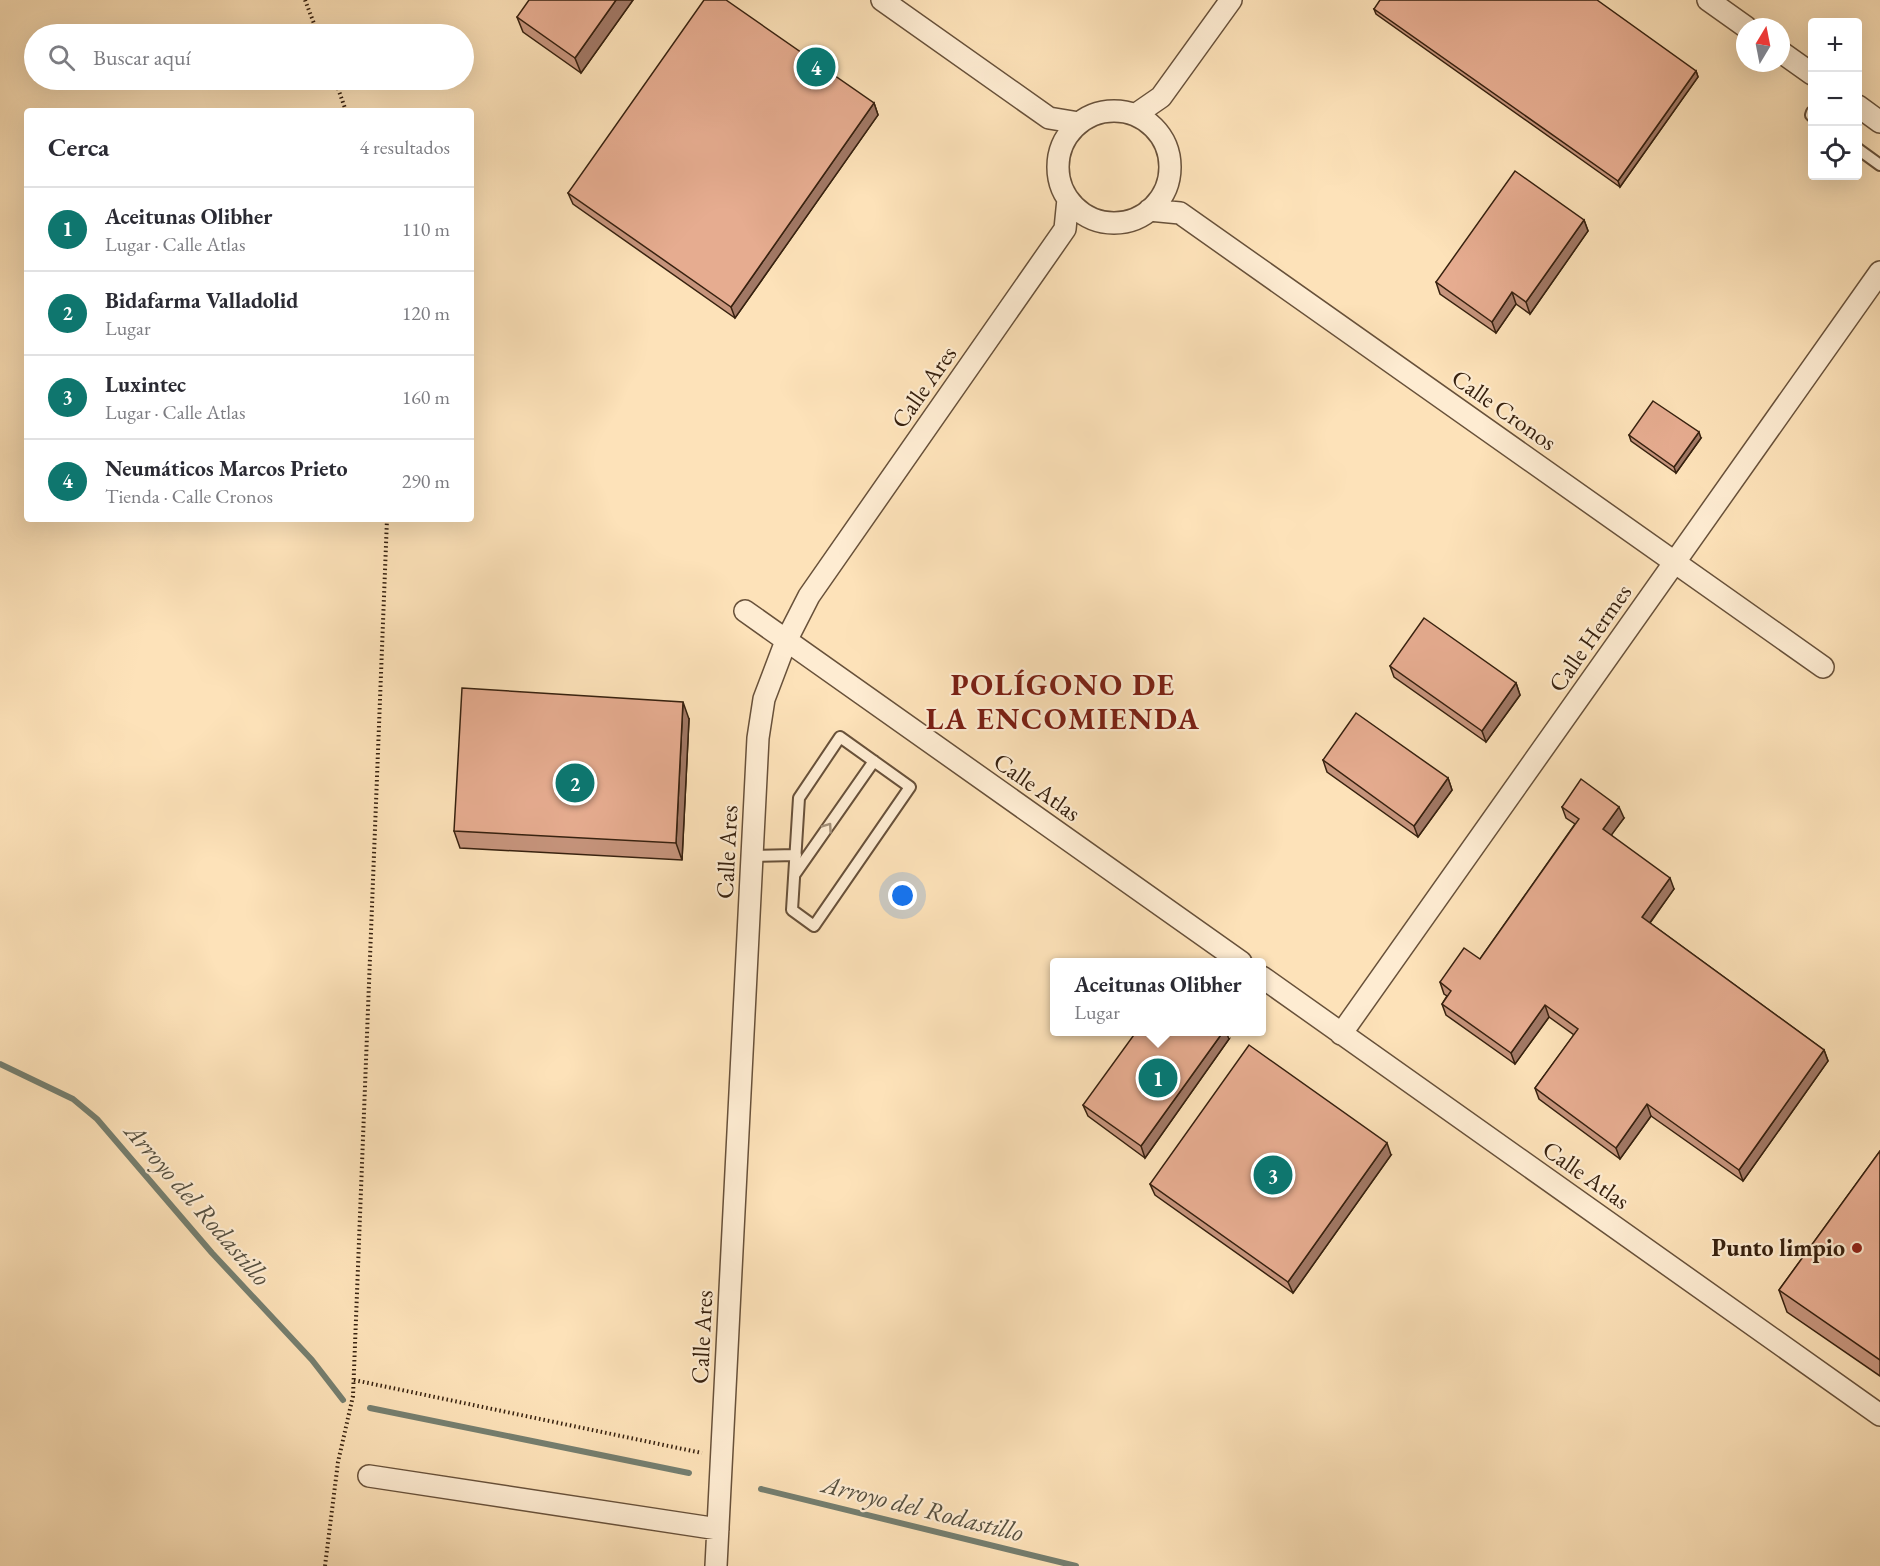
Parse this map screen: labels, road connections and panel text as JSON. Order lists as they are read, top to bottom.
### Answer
{
  "streets": {
    "street": [
      "Calle Ares",
      "Calle Cronos",
      "Calle Hermes",
      "Calle Atlas"
    ]
  },
  "crossings": [
    ["Calle Ares", "Calle Cronos"],
    ["Calle Ares", "Calle Atlas"],
    ["Calle Cronos", "Calle Hermes"],
    ["Calle Hermes", "Calle Atlas"]
  ],
  "districts": ["POLÍGONO DE LA ENCOMIENDA"],
  "water": ["Arroyo del Rodastillo"],
  "places": ["Punto limpio"],
  "north": "top",
  "page": {
    "map_buttons": ["+", "−"],
    "search": "Buscar aquí",
    "pins": [
      "4",
      "2",
      "1",
      "3"
    ],
    "heading": ["Cerca", "4 resultados"],
    "list": [
      {
        "mark": "1",
        "name": "Aceitunas Olibher",
        "note": "Lugar · Calle Atlas",
        "value": "110 m"
      },
      {
        "mark": "2",
        "name": "Bidafarma Valladolid",
        "note": "Lugar",
        "value": "120 m"
      },
      {
        "mark": "3",
        "name": "Luxintec",
        "note": "Lugar · Calle Atlas",
        "value": "160 m"
      },
      {
        "mark": "4",
        "name": "Neumáticos Marcos Prieto",
        "note": "Tienda · Calle Cronos",
        "value": "290 m"
      }
    ],
    "popup": ["Aceitunas Olibher", "Lugar"]
  }
}
